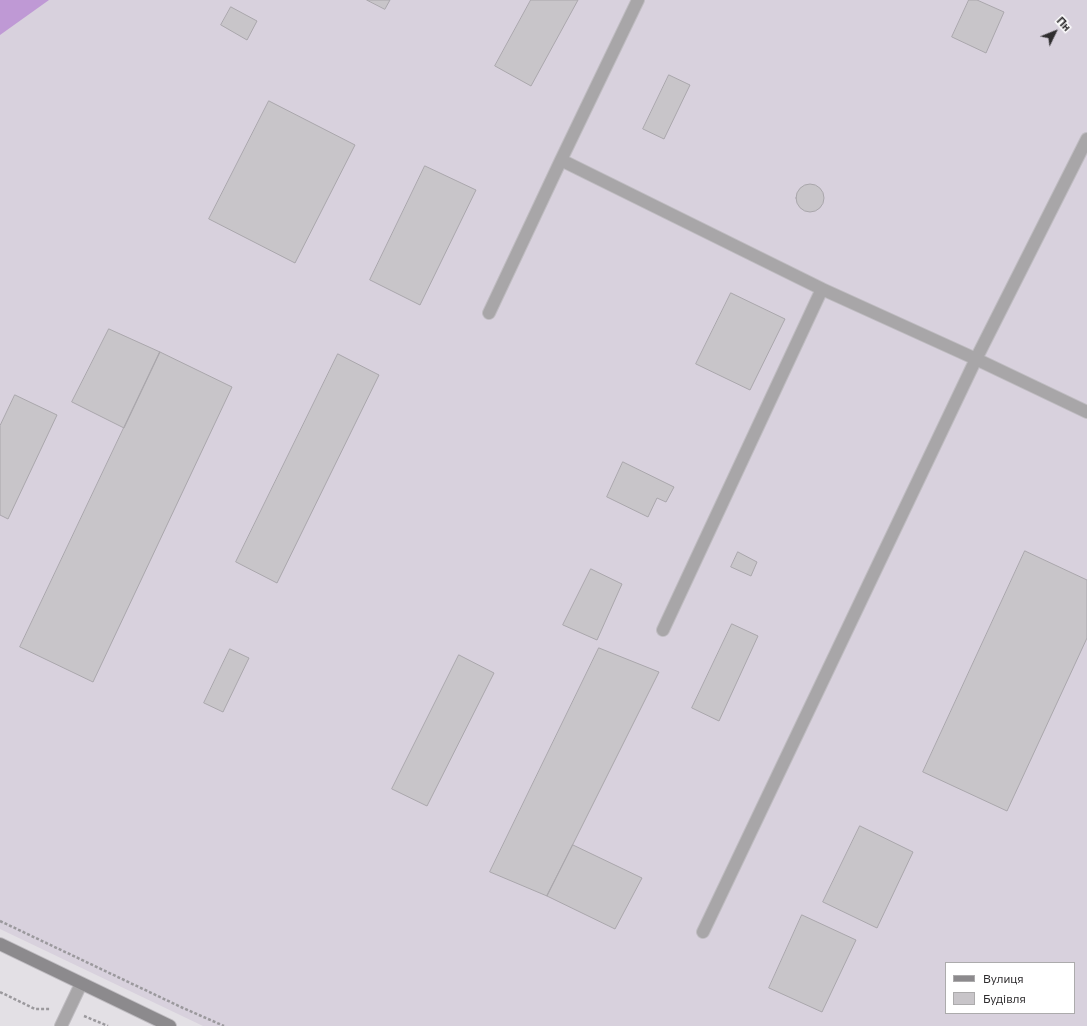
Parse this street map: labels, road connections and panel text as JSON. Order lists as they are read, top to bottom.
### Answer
{
  "legend": ["Вулиця", "Будівля"],
  "north": "top right"
}
